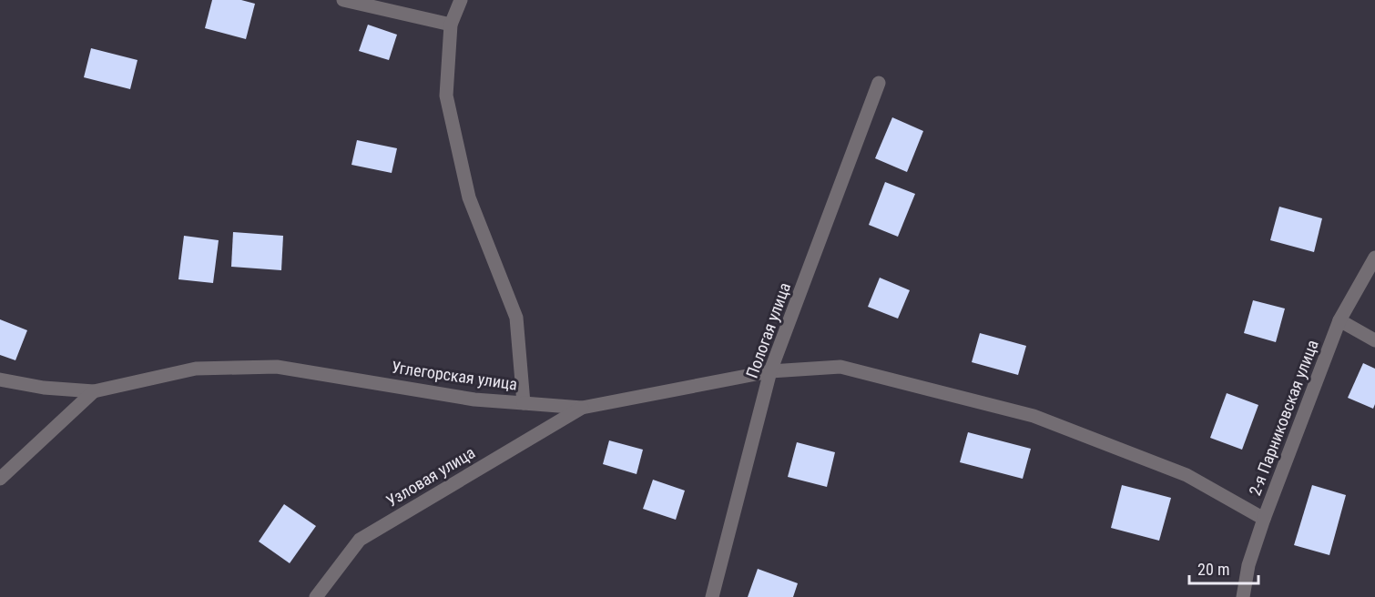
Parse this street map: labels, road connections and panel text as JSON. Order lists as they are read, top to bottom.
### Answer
{
  "streets": {
    "street": [
      "Пологая улица",
      "Углегорская улица",
      "2-я Парниковская улица",
      "Узловая улица"
    ]
  },
  "scale_bar": "20 m"
}
